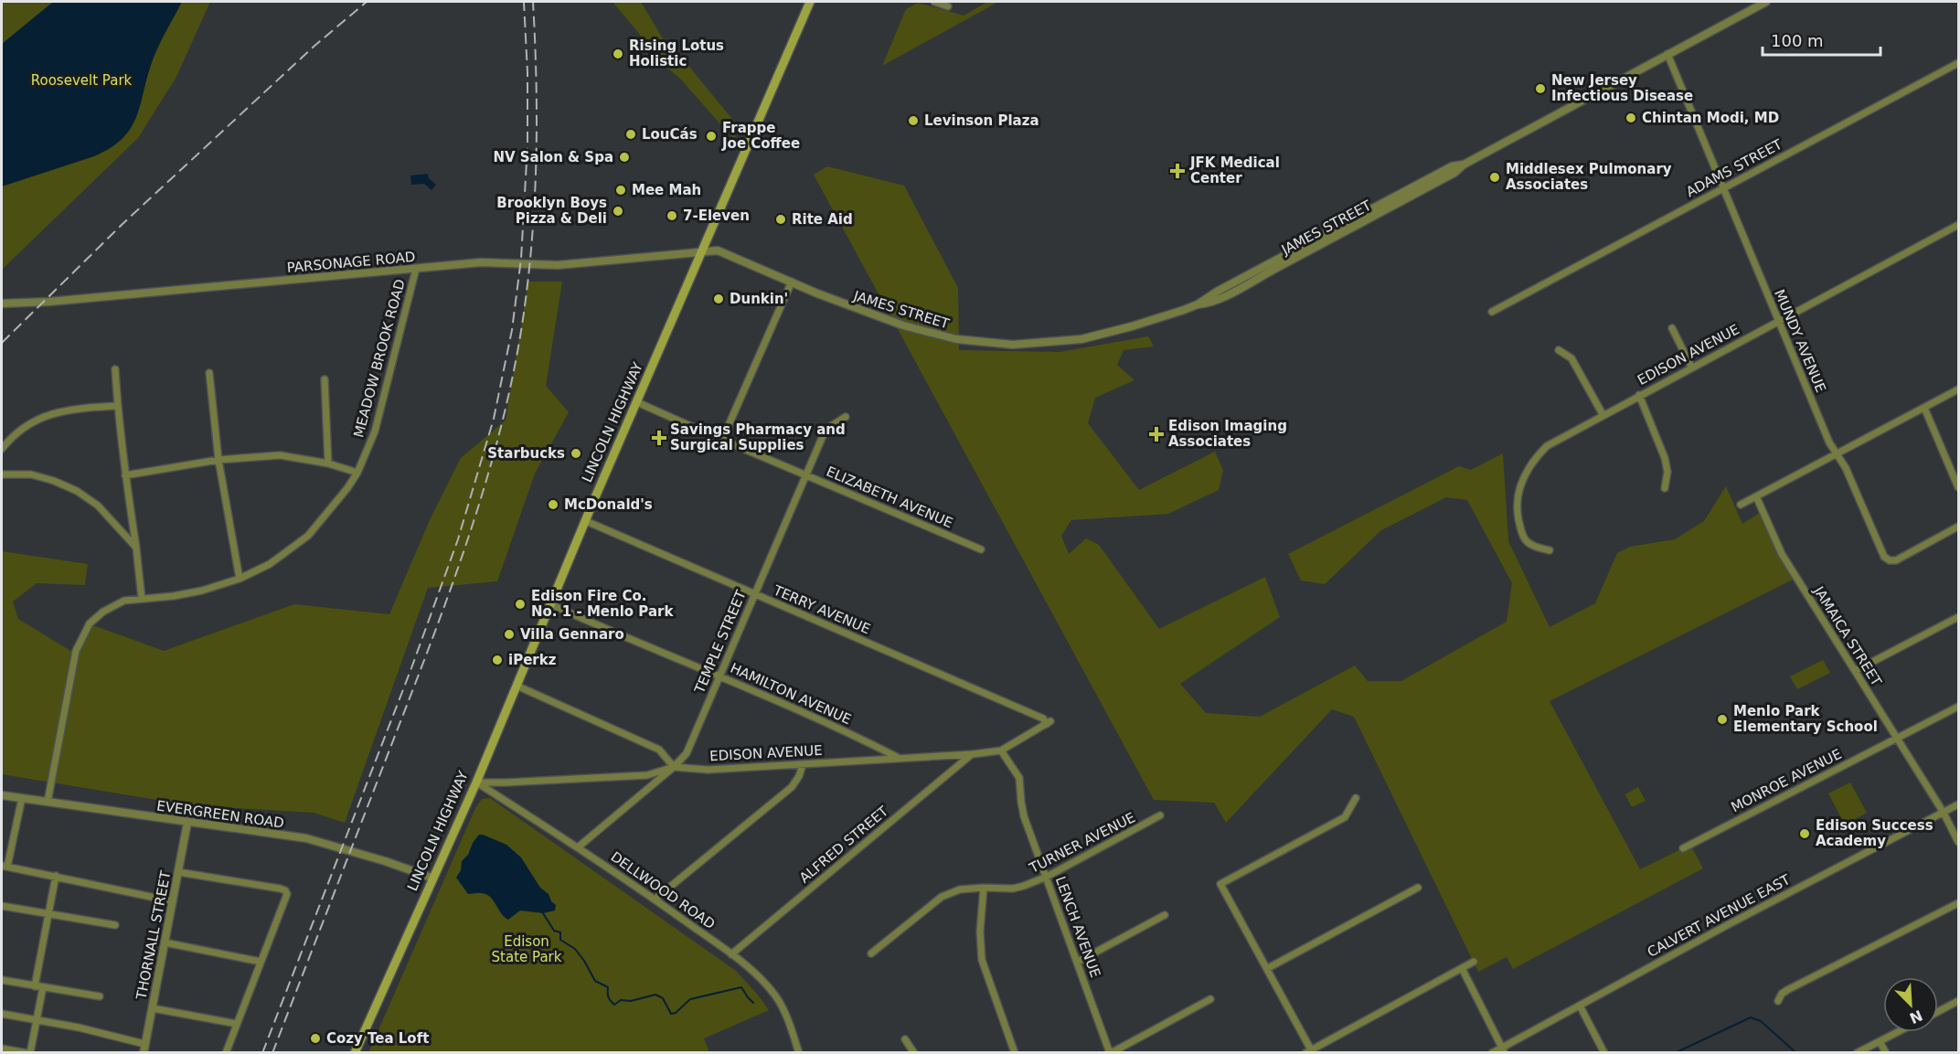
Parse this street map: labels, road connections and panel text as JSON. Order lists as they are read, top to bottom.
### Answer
{
  "streets": {
    "main road": ["LINCOLN HIGHWAY"],
    "street": [
      "ADAMS STREET",
      "JAMES STREET",
      "PARSONAGE ROAD",
      "MUNDY AVENUE",
      "EDISON AVENUE",
      "MEADOW BROOK ROAD",
      "ELIZABETH AVENUE",
      "TERRY AVENUE",
      "JAMAICA STREET",
      "TEMPLE STREET",
      "HAMILTON AVENUE",
      "MONROE AVENUE",
      "EVERGREEN ROAD",
      "TURNER AVENUE",
      "ALFRED STREET",
      "DELLWOOD ROAD",
      "CALVERT AVENUE EAST",
      "LENCH AVENUE",
      "THORNALL STREET"
    ]
  },
  "crossings": [
    ["ADAMS STREET", "MUNDY AVENUE"],
    ["JAMES STREET", "PARSONAGE ROAD"],
    ["JAMES STREET", "MUNDY AVENUE"],
    ["JAMES STREET", "LINCOLN HIGHWAY"],
    ["PARSONAGE ROAD", "MEADOW BROOK ROAD"],
    ["PARSONAGE ROAD", "LINCOLN HIGHWAY"],
    ["MUNDY AVENUE", "EDISON AVENUE"],
    ["EDISON AVENUE", "LINCOLN HIGHWAY"],
    ["EDISON AVENUE", "TERRY AVENUE"],
    ["EDISON AVENUE", "TEMPLE STREET"],
    ["EDISON AVENUE", "HAMILTON AVENUE"],
    ["EDISON AVENUE", "ALFRED STREET"],
    ["EDISON AVENUE", "DELLWOOD ROAD"],
    ["EDISON AVENUE", "LENCH AVENUE"],
    ["MEADOW BROOK ROAD", "EVERGREEN ROAD"],
    ["LINCOLN HIGHWAY", "ELIZABETH AVENUE"],
    ["LINCOLN HIGHWAY", "TERRY AVENUE"],
    ["LINCOLN HIGHWAY", "HAMILTON AVENUE"],
    ["LINCOLN HIGHWAY", "EVERGREEN ROAD"],
    ["LINCOLN HIGHWAY", "DELLWOOD ROAD"],
    ["ELIZABETH AVENUE", "TEMPLE STREET"],
    ["TERRY AVENUE", "TEMPLE STREET"],
    ["JAMAICA STREET", "MONROE AVENUE"],
    ["JAMAICA STREET", "CALVERT AVENUE EAST"],
    ["TEMPLE STREET", "HAMILTON AVENUE"],
    ["TEMPLE STREET", "DELLWOOD ROAD"],
    ["EVERGREEN ROAD", "THORNALL STREET"],
    ["TURNER AVENUE", "LENCH AVENUE"],
    ["ALFRED STREET", "DELLWOOD ROAD"]
  ],
  "parks": ["Roosevelt Park", "Edison State Park"],
  "places": {
    "other": [
      "Rising Lotus Holistic",
      "New Jersey Infectious Disease",
      "Chintan Modi, MD",
      "Levinson Plaza",
      "LouCás",
      "Frappe Joe Coffee",
      "NV Salon & Spa",
      "Middlesex Pulmonary Associates",
      "Mee Mah",
      "Brooklyn Boys Pizza & Deli",
      "7-Eleven",
      "Rite Aid",
      "Dunkin'",
      "Starbucks",
      "McDonald's",
      "Edison Fire Co. No. 1 - Menlo Park",
      "Villa Gennaro",
      "iPerkz",
      "Menlo Park Elementary School",
      "Edison Success Academy",
      "Cozy Tea Loft"
    ],
    "health": ["JFK Medical Center", "Edison Imaging Associates", "Savings Pharmacy and Surgical Supplies"]
  },
  "scale_bar": "100 m",
  "north": "bottom right"
}
